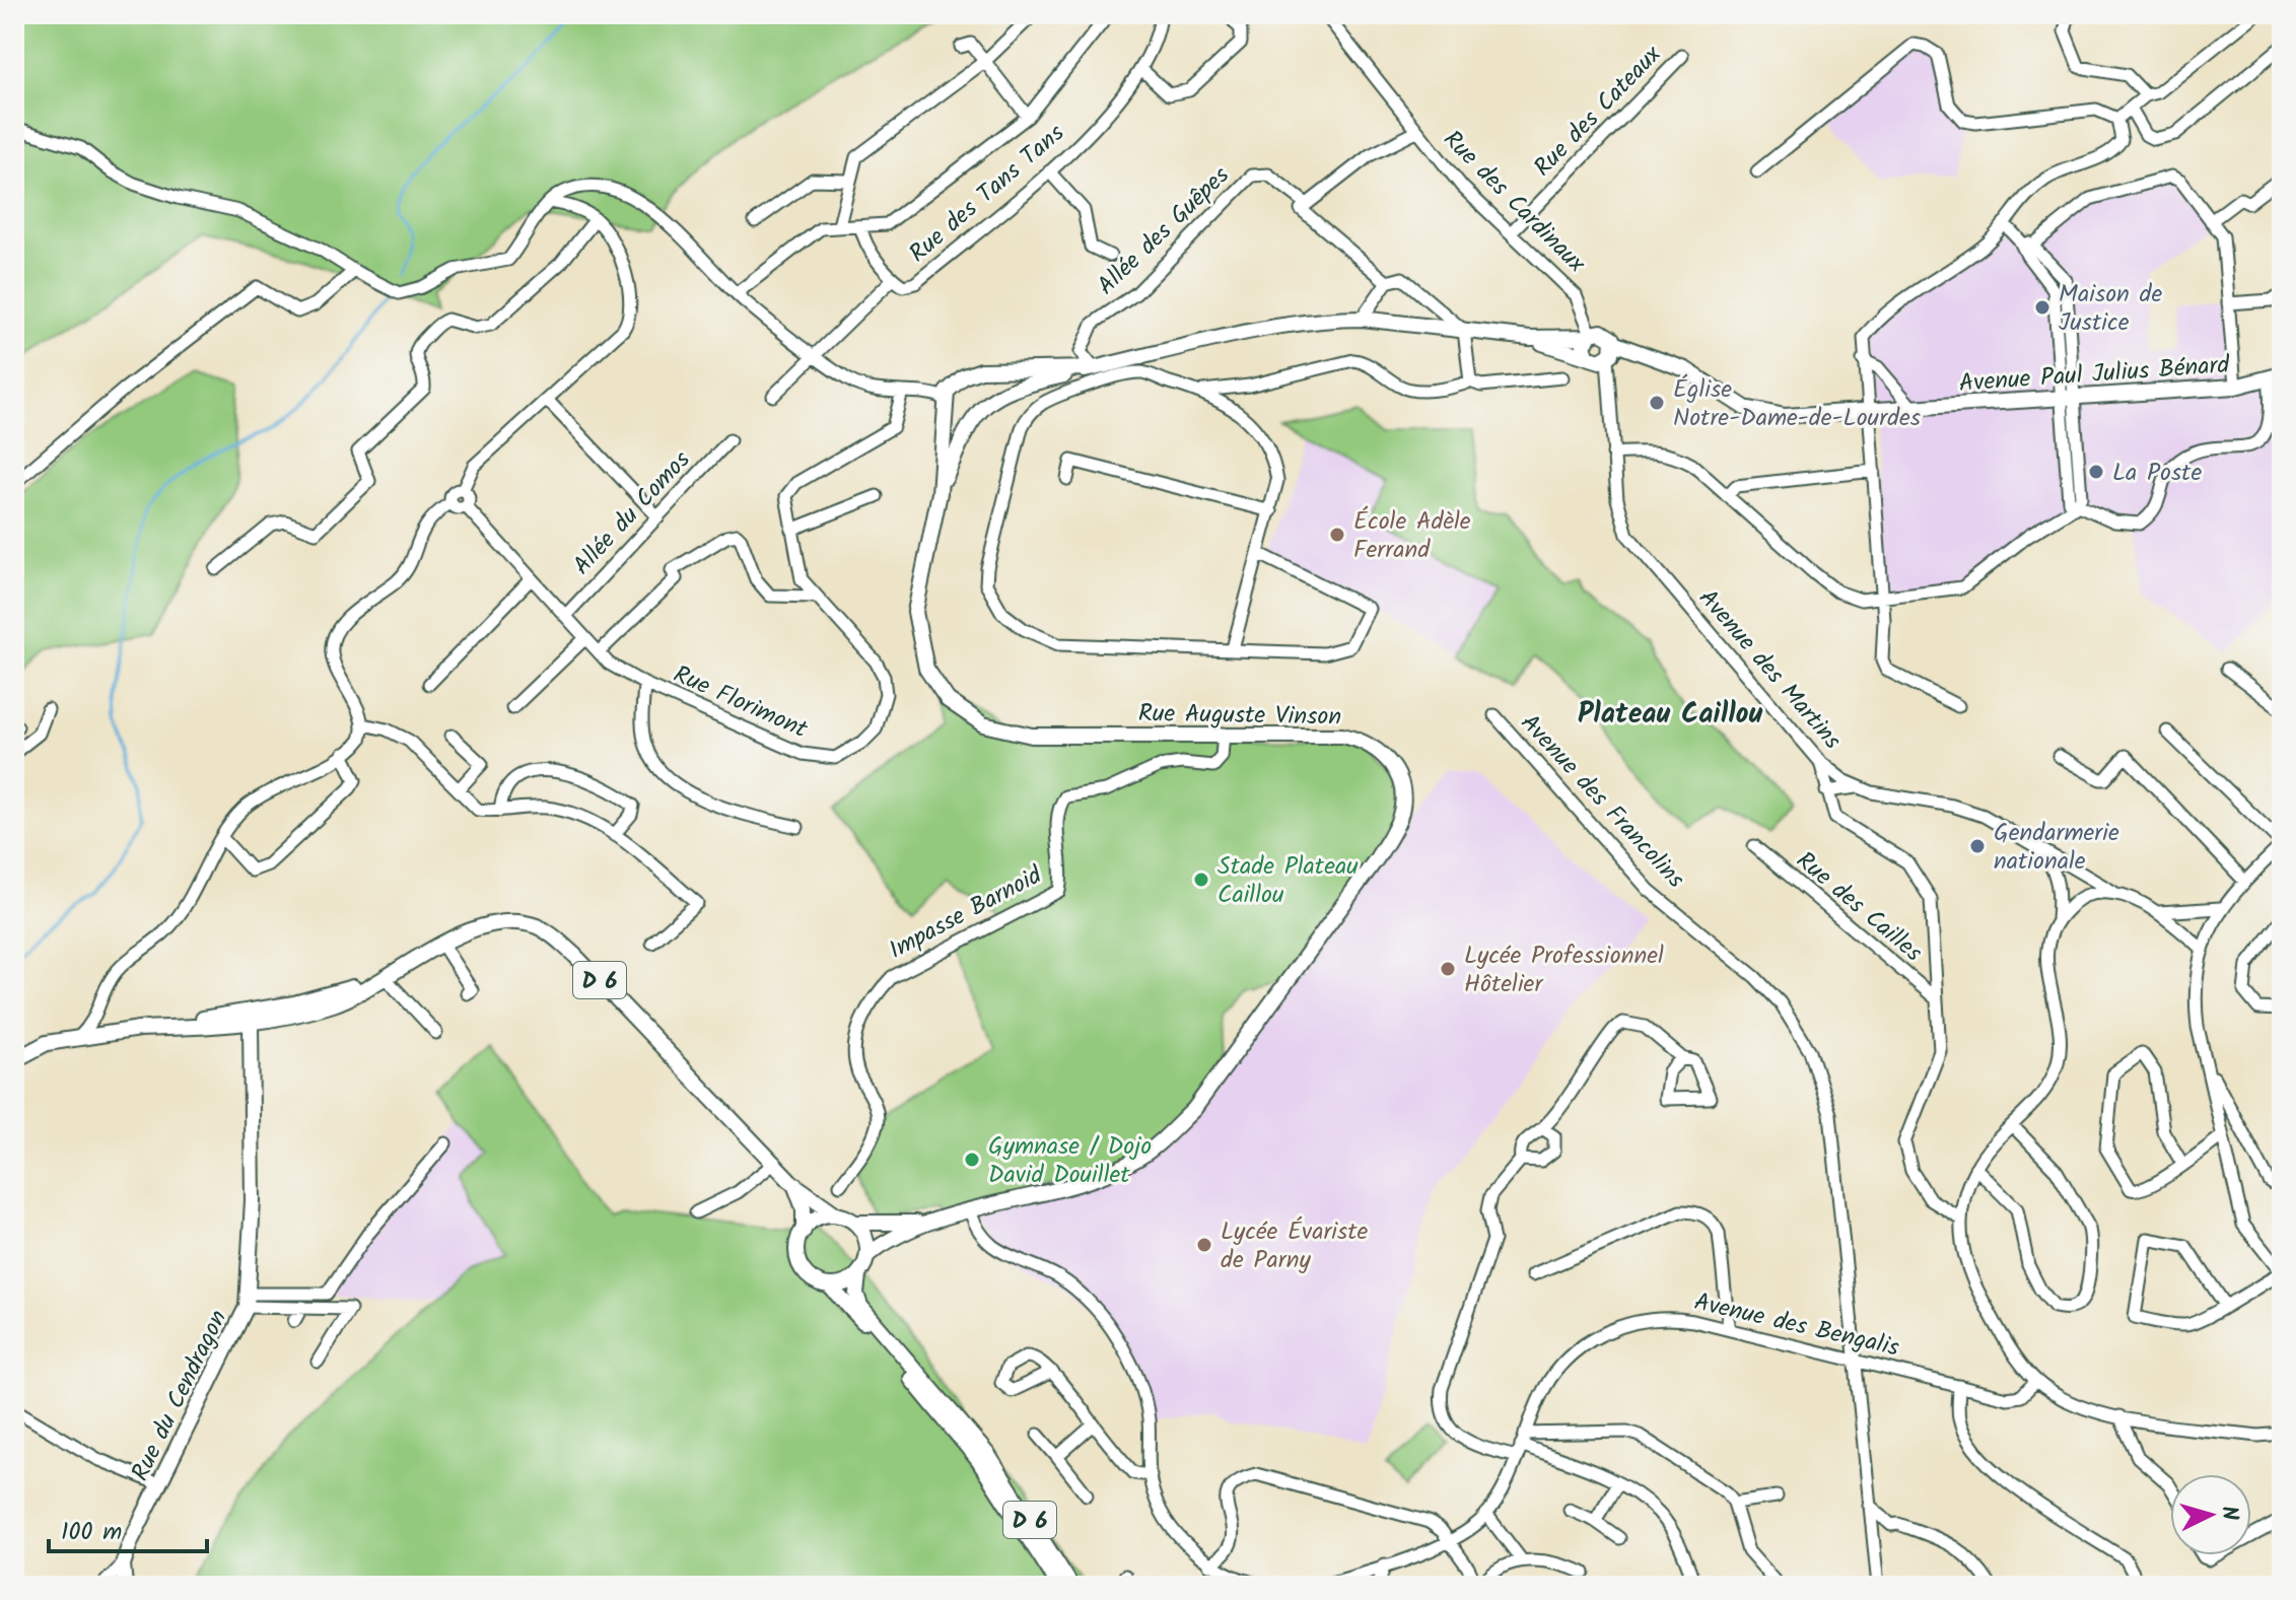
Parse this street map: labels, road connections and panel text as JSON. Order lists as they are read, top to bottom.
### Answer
{
  "streets": {
    "main road": [
      "Avenue Paul Julius Bénard",
      "Rue Auguste Vinson",
      "D 6",
      "Rue du Cendragon"
    ],
    "street": [
      "Rue des Cateaux",
      "Rue des Tans Tans",
      "Rue des Cardinaux",
      "Allée des Guêpes",
      "Allée du Comos",
      "Avenue des Martins",
      "Rue Florimont",
      "Avenue des Francolins",
      "Rue des Cailles",
      "Impasse Barnoid",
      "Avenue des Bengalis"
    ]
  },
  "crossings": [
    ["Rue des Cateaux", "Rue des Cardinaux"],
    ["Rue des Cardinaux", "Avenue Paul Julius Bénard"],
    ["Rue des Cardinaux", "Avenue des Martins"],
    ["Allée des Guêpes", "Rue Auguste Vinson"],
    ["Avenue Paul Julius Bénard", "Avenue des Martins"],
    ["Avenue Paul Julius Bénard", "Rue Auguste Vinson"],
    ["Allée du Comos", "Rue Florimont"],
    ["Rue Auguste Vinson", "Impasse Barnoid"],
    ["Rue Auguste Vinson", "D 6"],
    ["Avenue des Francolins", "Avenue des Bengalis"],
    ["D 6", "Rue du Cendragon"]
  ],
  "districts": ["Plateau Caillou"],
  "places": [
    "Maison de Justice",
    "Église Notre-Dame-de-Lourdes",
    "La Poste",
    "École Adèle Ferrand",
    "Gendarmerie nationale",
    "Stade Plateau Caillou",
    "Lycée Professionnel Hôtelier",
    "Gymnase / Dojo David Douillet",
    "Lycée Évariste de Parny"
  ],
  "scale_bar": "100 m",
  "north": "right"
}
